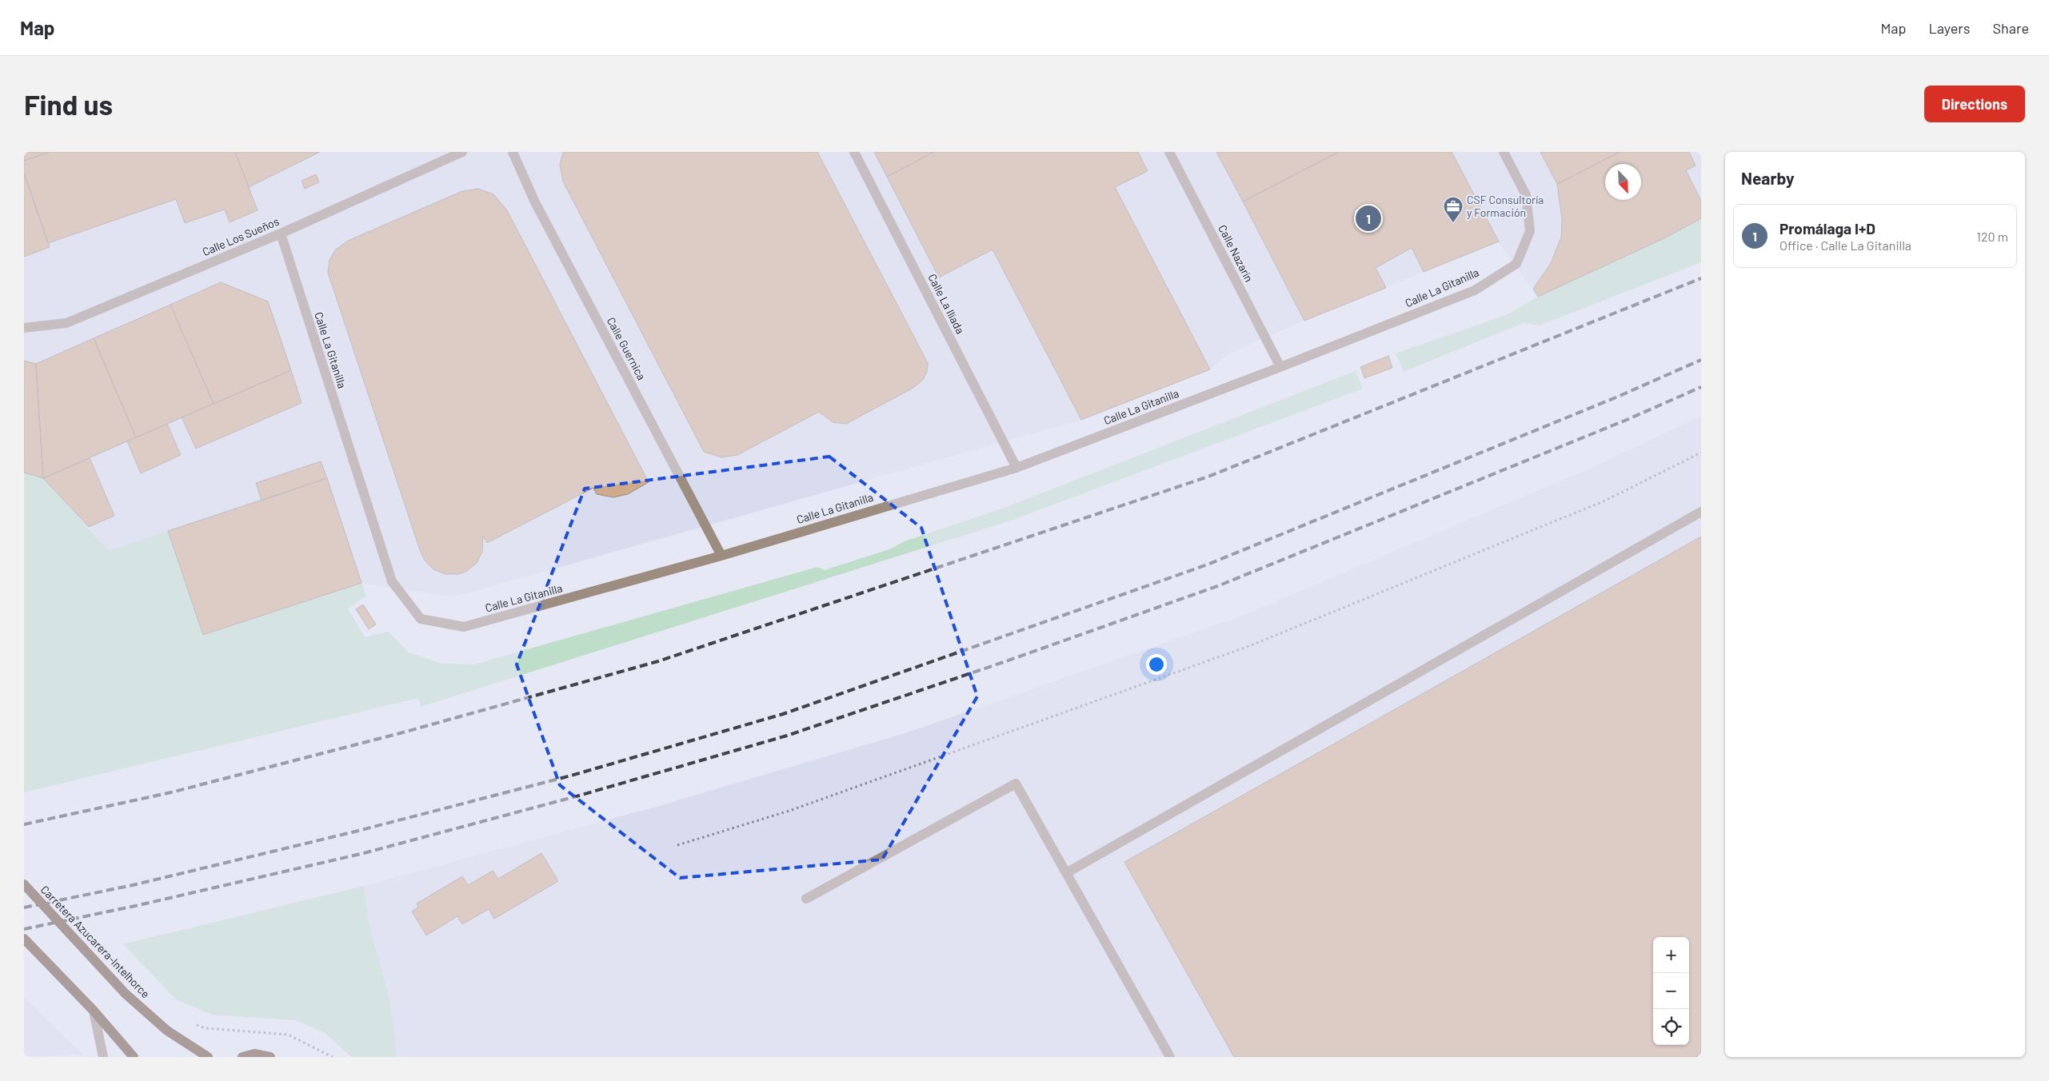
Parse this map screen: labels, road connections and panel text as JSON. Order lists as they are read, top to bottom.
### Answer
{
  "streets": {
    "main road": ["Carretera Azucarera-Intelhorce"],
    "street": [
      "Calle Los Sueños",
      "Calle Nazarín",
      "Calle La Gitanilla",
      "Calle La Ilíada",
      "Calle Guernica"
    ]
  },
  "crossings": [
    ["Calle Los Sueños", "Calle La Gitanilla"],
    ["Calle Nazarín", "Calle La Gitanilla"],
    ["Calle La Gitanilla", "Calle La Ilíada"],
    ["Calle La Gitanilla", "Calle Guernica"]
  ],
  "places": {
    "office": ["CSF Consultoría y Formación"]
  },
  "north": "bottom right",
  "page": {
    "header": "Map",
    "nav": ["Map", "Layers", "Share"],
    "buttons": "Directions",
    "title": "Find us",
    "heading": "Nearby",
    "pins": "1",
    "list": [
      {
        "mark": "1",
        "name": "Promálaga I+D",
        "note": "Office · Calle La Gitanilla",
        "value": "120 m"
      }
    ],
    "map_buttons": ["+", "−"]
  }
}
